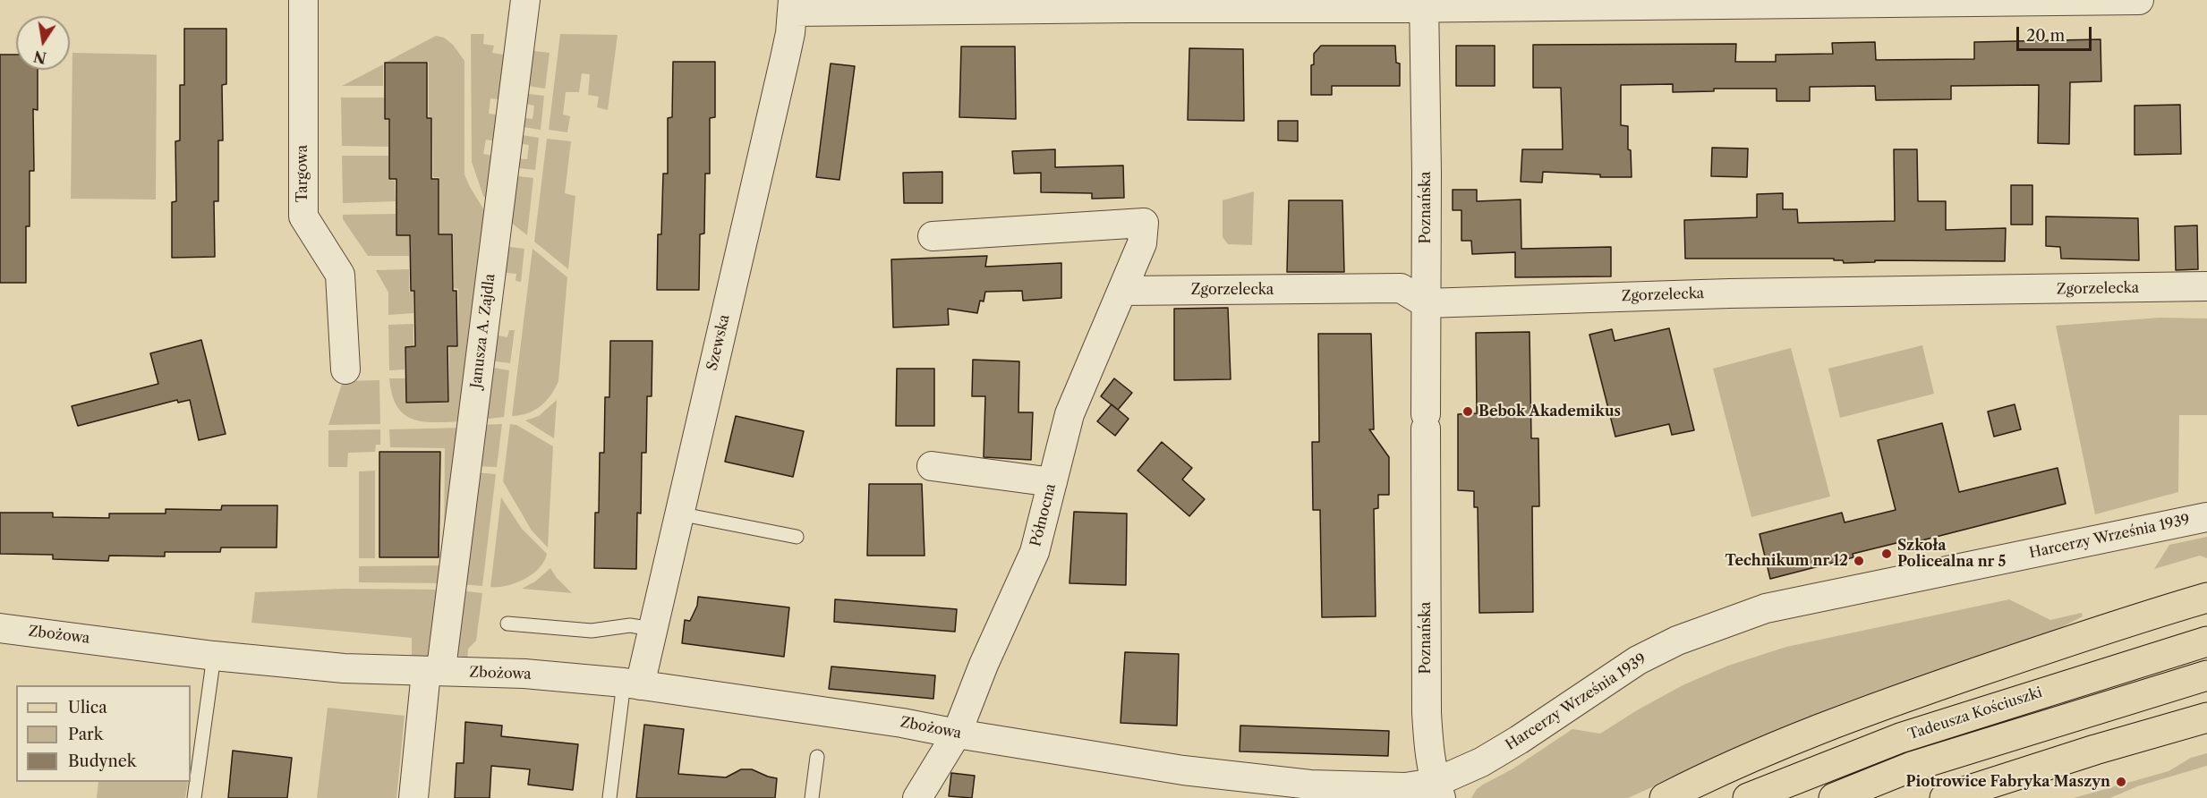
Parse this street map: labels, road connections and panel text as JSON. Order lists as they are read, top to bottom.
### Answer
{
  "streets": {
    "main road": ["Tadeusza Kościuszki"],
    "street": [
      "Targowa",
      "Poznańska",
      "Zgorzelecka",
      "Janusza A. Zajdla",
      "Szewska",
      "Północna",
      "Harcerzy Września 1939",
      "Zbożowa"
    ]
  },
  "crossings": [
    ["Poznańska", "Zgorzelecka"],
    ["Poznańska", "Harcerzy Września 1939"],
    ["Poznańska", "Zbożowa"],
    ["Zgorzelecka", "Północna"],
    ["Janusza A. Zajdla", "Zbożowa"],
    ["Szewska", "Zbożowa"],
    ["Północna", "Zbożowa"],
    ["Harcerzy Września 1939", "Zbożowa"]
  ],
  "places": [
    "Bebok Akademikus",
    "Szkoła Policealna nr 5",
    "Technikum nr 12",
    "Piotrowice Fabryka Maszyn"
  ],
  "legend": ["Ulica", "Park", "Budynek"],
  "scale_bar": "20 m",
  "north": "bottom"
}
